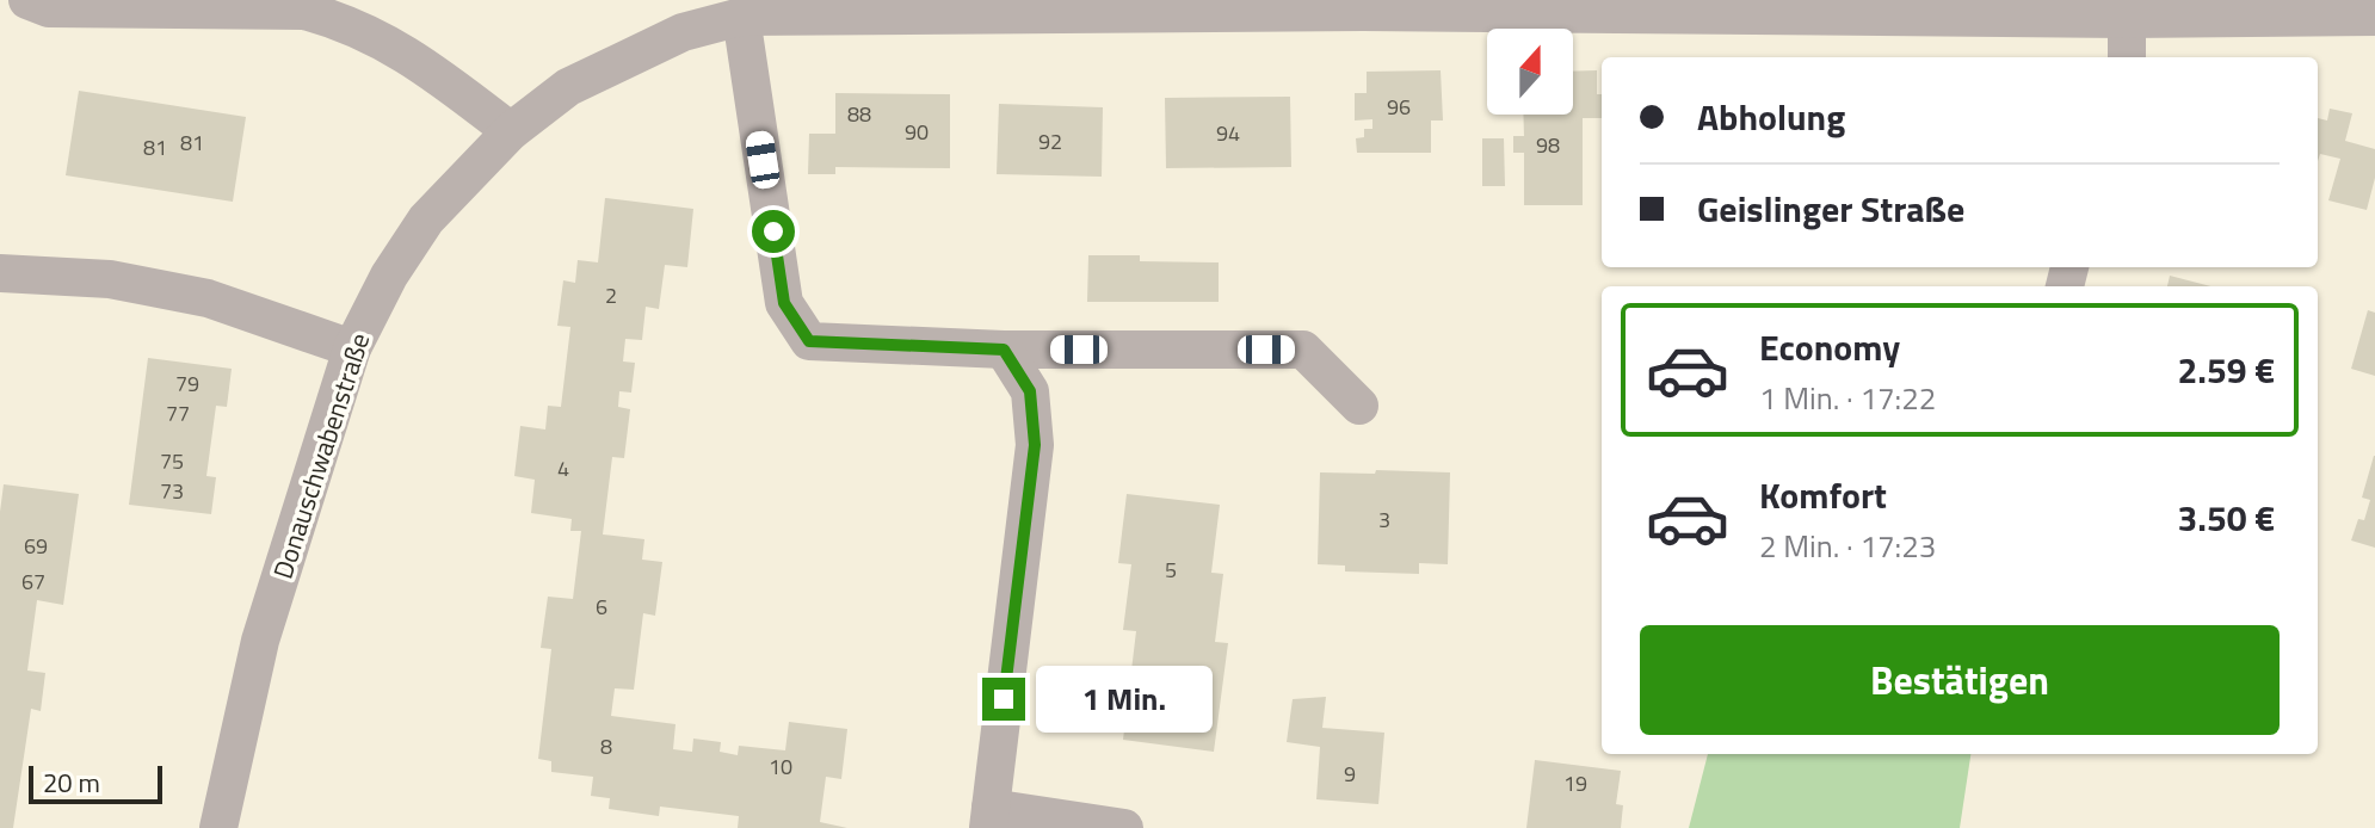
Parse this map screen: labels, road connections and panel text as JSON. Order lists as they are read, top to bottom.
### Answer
{
  "streets": {
    "street": ["Donauschwabenstraße"]
  },
  "house_numbers": [
    "96",
    "88",
    "90",
    "94",
    "92",
    "81",
    "98",
    "81",
    "2",
    "79",
    "77",
    "75",
    "4",
    "73",
    "3",
    "69",
    "5",
    "67",
    "6",
    "8",
    "10",
    "9",
    "19"
  ],
  "scale_bar": "20 m",
  "north": "top",
  "page": {
    "banner": ["Abholung", "Geislinger Straße"],
    "list": [
      {
        "name": "Economy",
        "note": "1 Min. · 17:22",
        "value": "2.59 €"
      },
      {
        "name": "Komfort",
        "note": "2 Min. · 17:23",
        "value": "3.50 €"
      }
    ],
    "buttons": "Bestätigen",
    "bubble": "1 Min.",
    "scale": "20 m"
  }
}
